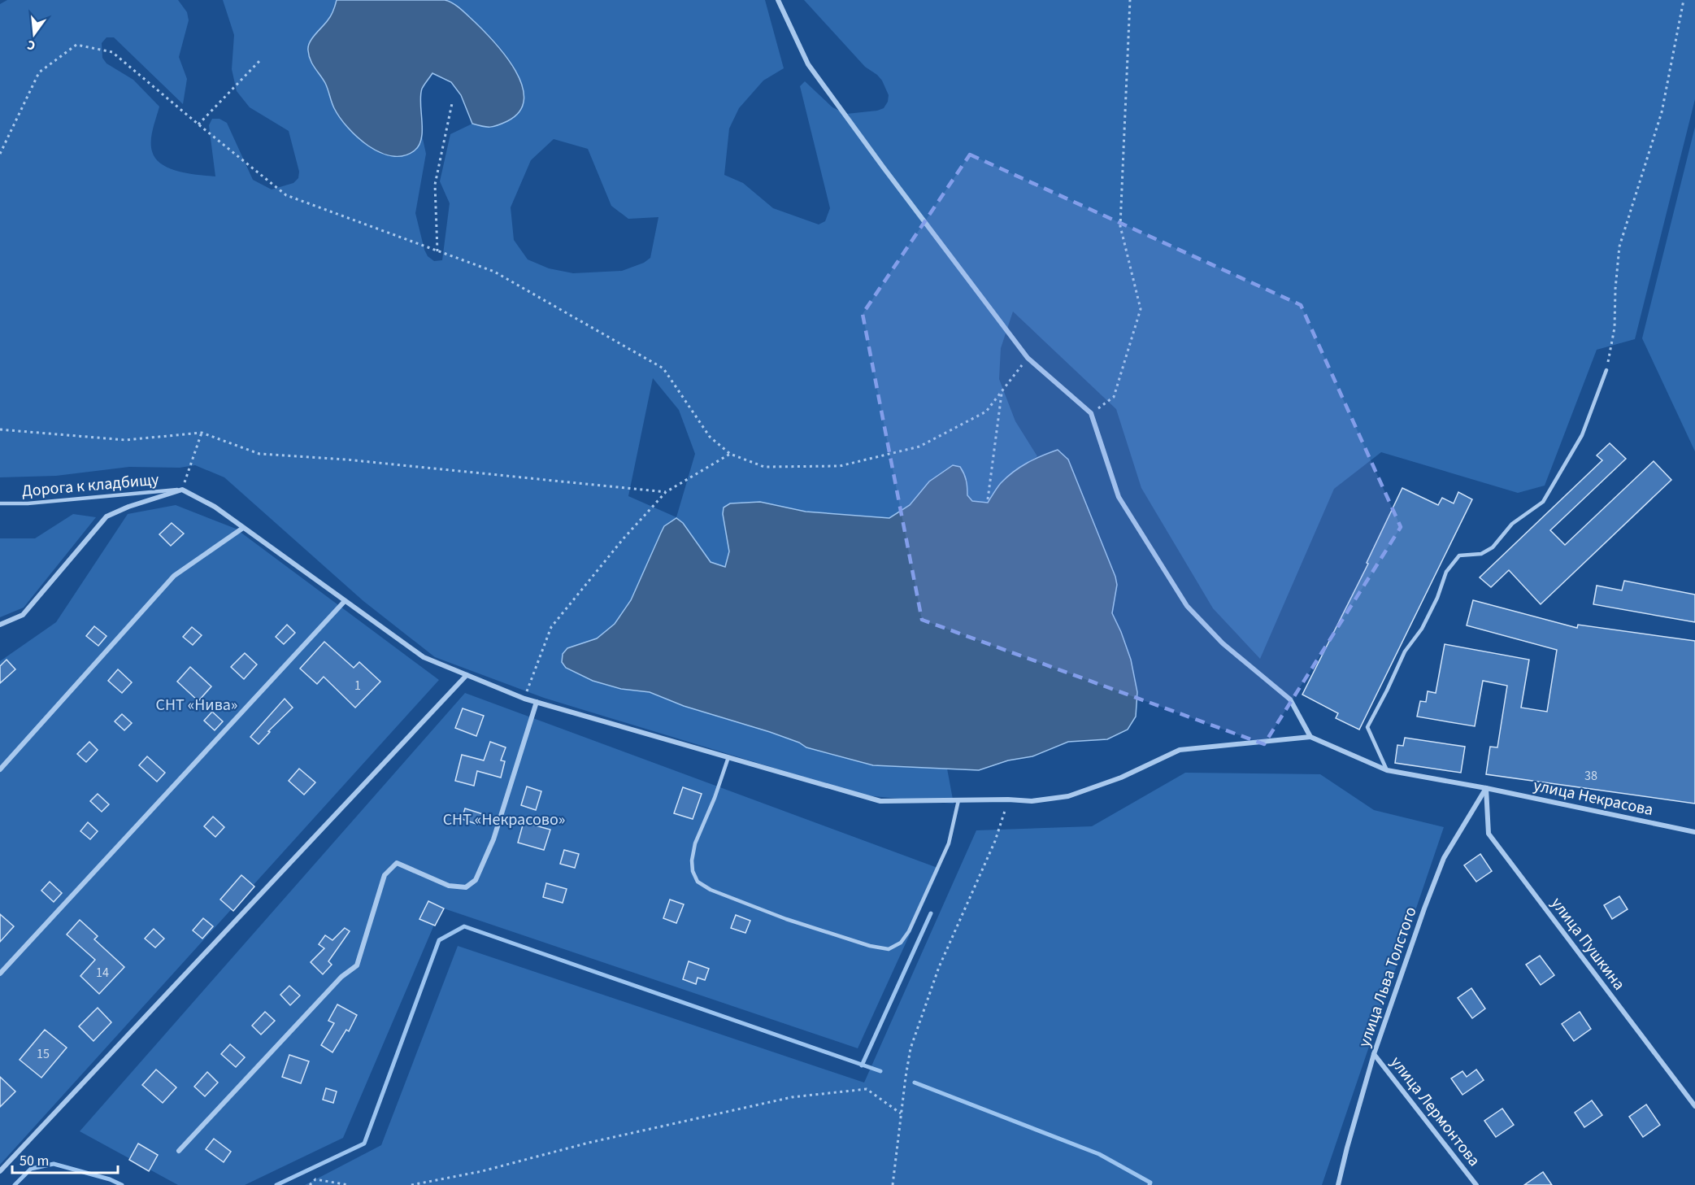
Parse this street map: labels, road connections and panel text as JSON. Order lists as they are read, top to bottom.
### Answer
{
  "streets": {
    "street": [
      "улица Некрасова",
      "улица Пушкина",
      "улица Льва Толстого",
      "улица Лермонтова"
    ],
    "lane": ["Дорога к кладбищу"]
  },
  "crossings": [
    ["улица Некрасова", "улица Пушкина"],
    ["улица Некрасова", "улица Льва Толстого"],
    ["улица Пушкина", "улица Льва Толстого"],
    ["улица Льва Толстого", "улица Лермонтова"]
  ],
  "parks": ["СНТ «Нива»", "СНТ «Некрасово»"],
  "house_numbers": [
    "1",
    "38",
    "14",
    "15"
  ],
  "scale_bar": "50 m",
  "north": "bottom"
}
